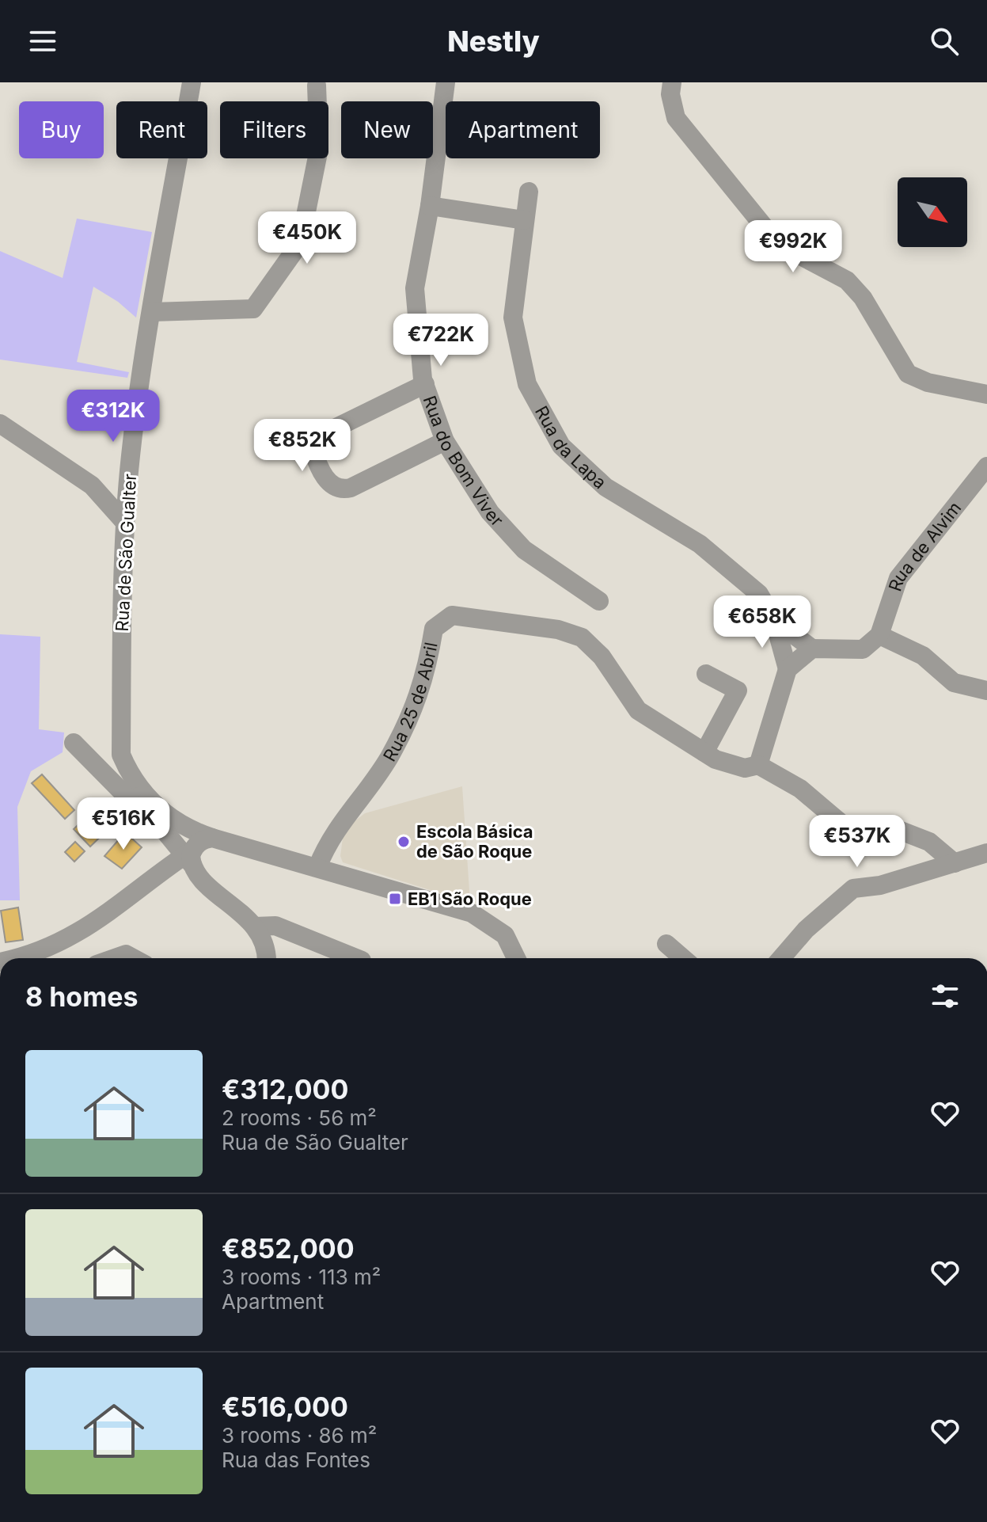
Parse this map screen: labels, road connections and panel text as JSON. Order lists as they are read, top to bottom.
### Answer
{
  "streets": {
    "street": [
      "Rua da Lapa",
      "Rua do Bom Viver",
      "Rua de Alvim",
      "Rua de São Gualter",
      "Rua 25 de Abril"
    ]
  },
  "places": {
    "other": ["Escola Básica de São Roque"],
    "transit": ["EB1 São Roque"]
  },
  "north": "bottom right",
  "page": {
    "header": "Nestly",
    "chip": [
      "Buy",
      "Rent",
      "Filters",
      "New",
      "Apartment"
    ],
    "price": [
      "€450K",
      "€992K",
      "€722K",
      "€312K",
      "€852K",
      "€658K",
      "€516K",
      "€537K"
    ],
    "heading": "8 homes",
    "list": [
      {
        "name": "€312,000",
        "note": "2 rooms · 56 m² · Rua de São Gualter"
      },
      {
        "name": "€852,000",
        "note": "3 rooms · 113 m² · Apartment"
      },
      {
        "name": "€516,000",
        "note": "3 rooms · 86 m² · Rua das Fontes"
      }
    ]
  }
}
